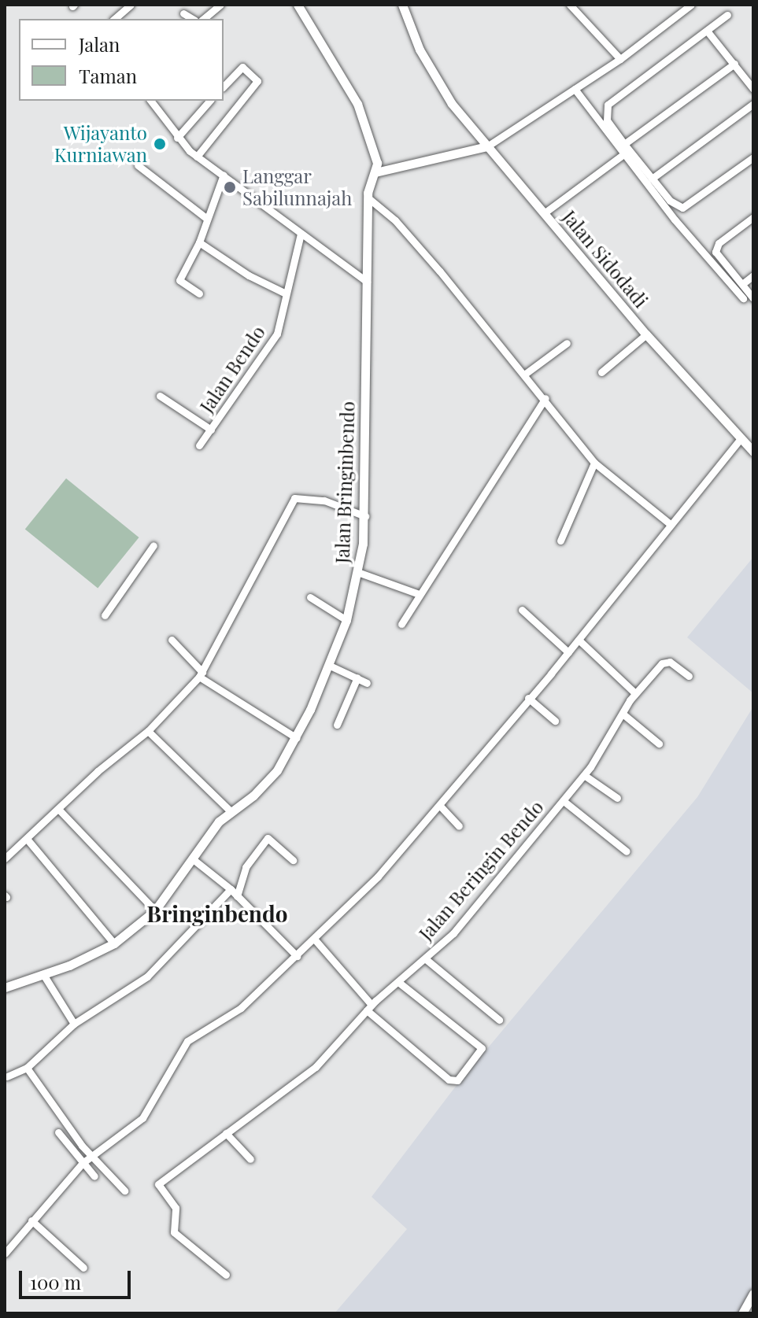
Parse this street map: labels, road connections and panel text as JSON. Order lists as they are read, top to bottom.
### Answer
{
  "streets": {
    "street": [
      "Jalan Sidodadi",
      "Jalan Bendo",
      "Jalan Bringinbendo",
      "Jalan Beringin Bendo"
    ]
  },
  "districts": ["Bringinbendo"],
  "places": ["Wijayanto Kurniawan", "Langgar Sabilunnajah"],
  "legend": ["Jalan", "Taman"],
  "scale_bar": "100 m"
}
